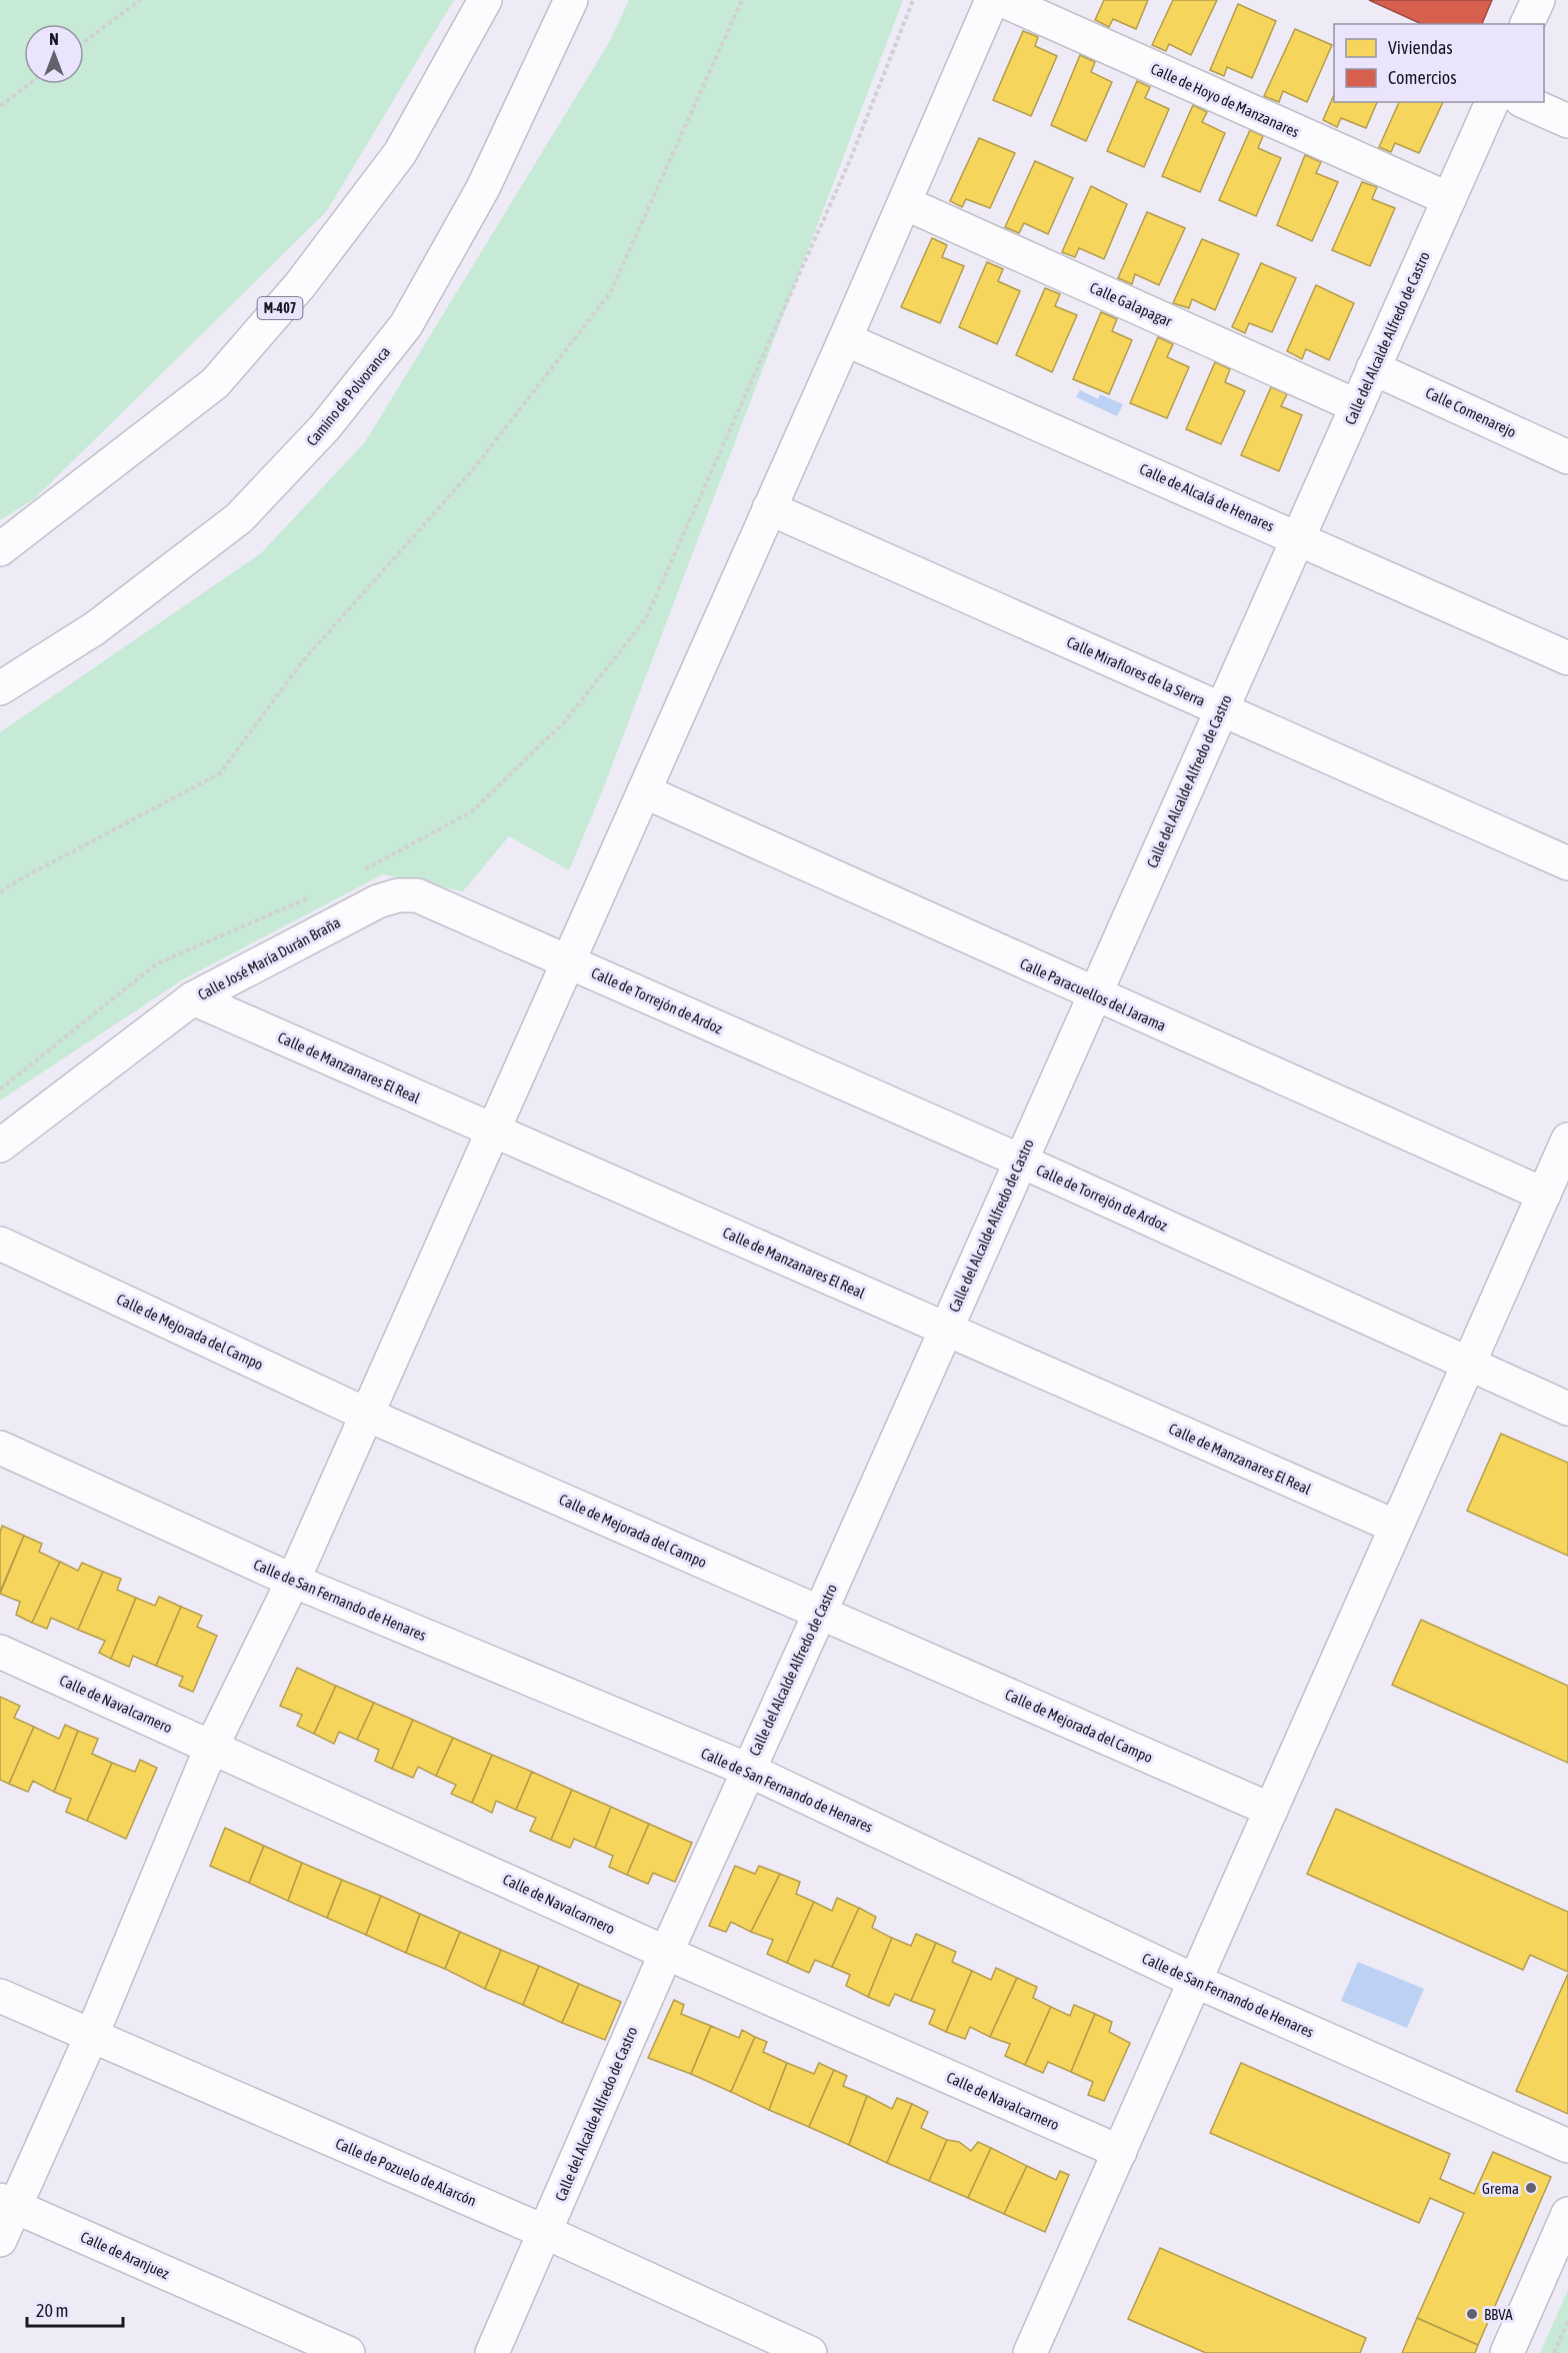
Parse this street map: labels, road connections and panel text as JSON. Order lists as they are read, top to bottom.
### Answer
{
  "streets": {
    "main road": [
      "Calle de Hoyo de Manzanares",
      "Calle Galapagar",
      "M-407",
      "Calle del Alcalde Alfredo de Castro",
      "Camino de Polvoranca",
      "Calle Comenarejo",
      "Calle de Alcalá de Henares",
      "Calle Miraflores de la Sierra",
      "Calle José María Durán Braña",
      "Calle Paracuellos del Jarama",
      "Calle de Torrejón de Ardoz",
      "Calle de Manzanares El Real",
      "Calle de Mejorada del Campo",
      "Calle de San Fernando de Henares",
      "Calle de Navalcarnero",
      "Calle de Pozuelo de Alarcón",
      "Calle de Aranjuez"
    ]
  },
  "crossings": [
    ["Calle de Hoyo de Manzanares", "Calle del Alcalde Alfredo de Castro"],
    ["Calle Galapagar", "Calle del Alcalde Alfredo de Castro"],
    ["Calle del Alcalde Alfredo de Castro", "Calle Comenarejo"],
    ["Calle del Alcalde Alfredo de Castro", "Calle de Alcalá de Henares"],
    ["Calle del Alcalde Alfredo de Castro", "Calle Miraflores de la Sierra"],
    ["Calle del Alcalde Alfredo de Castro", "Calle Paracuellos del Jarama"],
    ["Calle del Alcalde Alfredo de Castro", "Calle de Torrejón de Ardoz"],
    ["Calle del Alcalde Alfredo de Castro", "Calle de Manzanares El Real"],
    ["Calle del Alcalde Alfredo de Castro", "Calle de Mejorada del Campo"],
    ["Calle del Alcalde Alfredo de Castro", "Calle de San Fernando de Henares"],
    ["Calle del Alcalde Alfredo de Castro", "Calle de Navalcarnero"],
    ["Calle del Alcalde Alfredo de Castro", "Calle de Pozuelo de Alarcón"],
    ["Calle José María Durán Braña", "Calle de Torrejón de Ardoz"],
    ["Calle José María Durán Braña", "Calle de Manzanares El Real"]
  ],
  "places": ["Grema", "BBVA"],
  "legend": ["Viviendas", "Comercios"],
  "scale_bar": "20 m",
  "north": "top"
}
